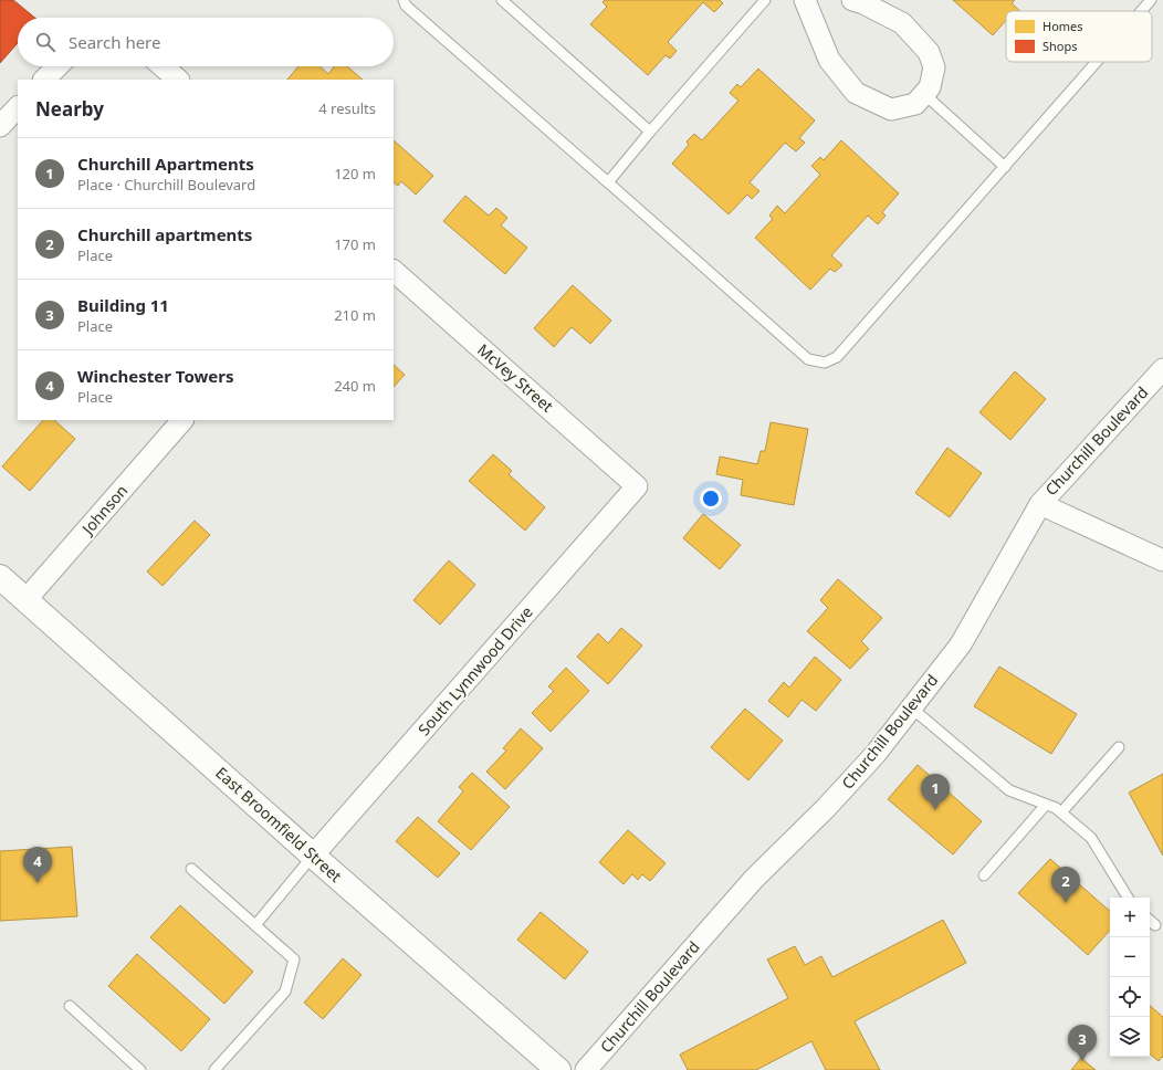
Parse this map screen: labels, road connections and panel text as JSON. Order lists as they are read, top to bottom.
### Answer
{
  "streets": {
    "main road": ["East Broomfield Street"],
    "street": [
      "McVey Street",
      "Churchill Boulevard",
      "Johnson",
      "South Lynnwood Drive"
    ]
  },
  "crossings": [
    ["McVey Street", "South Lynnwood Drive"],
    ["Johnson", "East Broomfield Street"],
    ["South Lynnwood Drive", "East Broomfield Street"]
  ],
  "legend": ["Homes", "Shops"],
  "page": {
    "search": "Search here",
    "heading": ["Nearby", "4 results"],
    "list": [
      {
        "mark": "1",
        "name": "Churchill Apartments",
        "note": "Place · Churchill Boulevard",
        "value": "120 m"
      },
      {
        "mark": "2",
        "name": "Churchill apartments",
        "note": "Place",
        "value": "170 m"
      },
      {
        "mark": "3",
        "name": "Building 11",
        "note": "Place",
        "value": "210 m"
      },
      {
        "mark": "4",
        "name": "Winchester Towers",
        "note": "Place",
        "value": "240 m"
      }
    ],
    "pins": [
      "1",
      "4",
      "2",
      "3"
    ],
    "map_buttons": ["+", "−"]
  }
}
